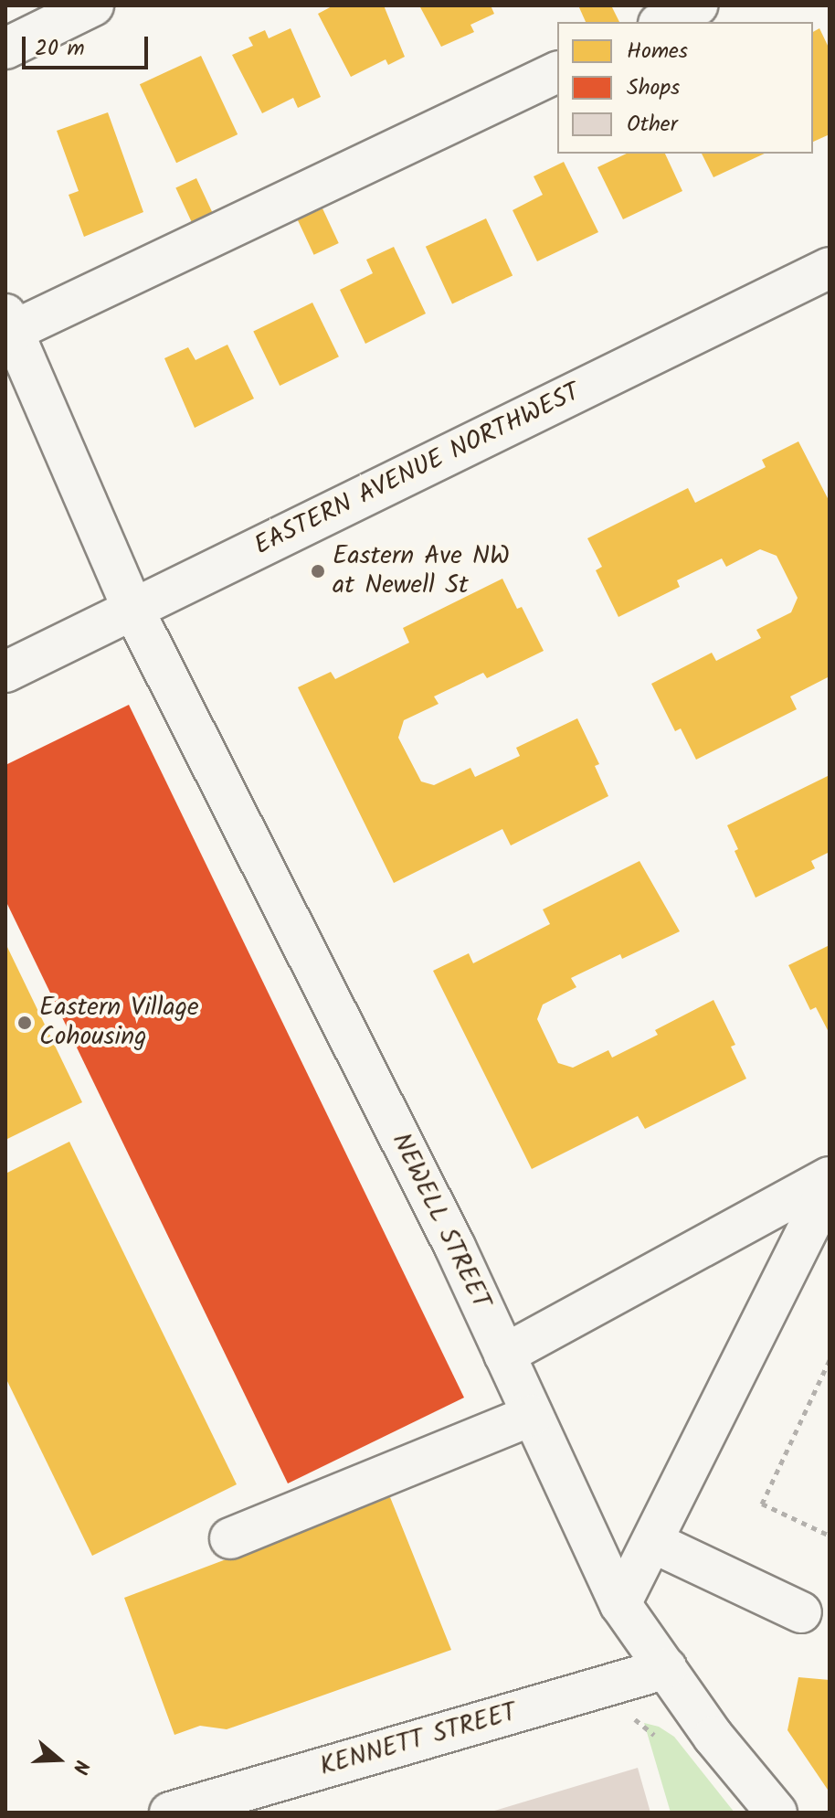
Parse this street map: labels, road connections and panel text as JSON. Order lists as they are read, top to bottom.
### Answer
{
  "streets": {
    "street": ["EASTERN AVENUE NORTHWEST", "NEWELL STREET", "KENNETT STREET"]
  },
  "crossings": [
    ["EASTERN AVENUE NORTHWEST", "NEWELL STREET"],
    ["NEWELL STREET", "KENNETT STREET"]
  ],
  "places": ["Eastern Ave NW at Newell St", "Eastern Village Cohousing"],
  "legend": ["Homes", "Shops", "Other"],
  "scale_bar": "20 m",
  "north": "right"
}
